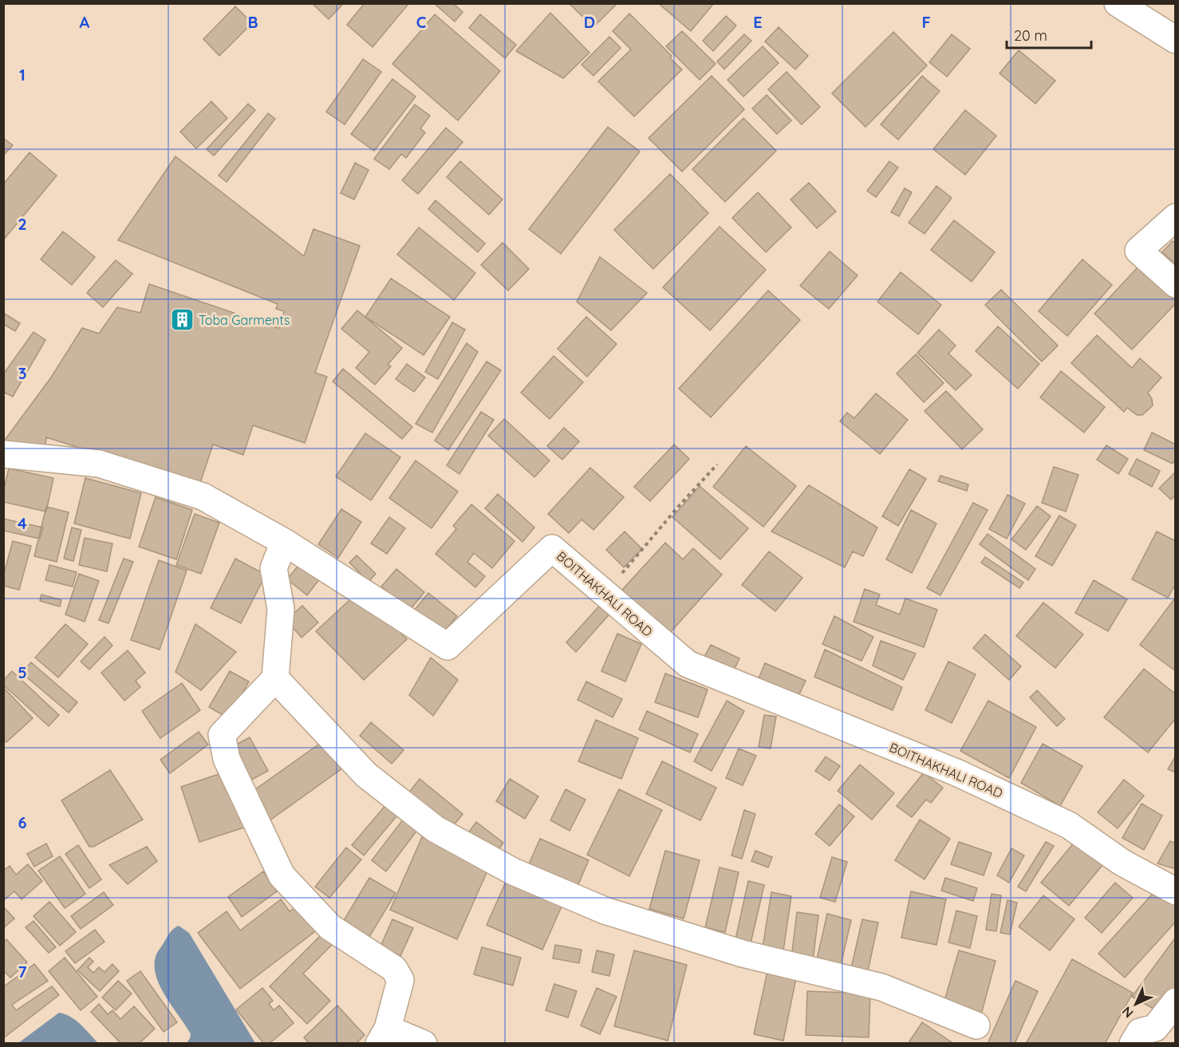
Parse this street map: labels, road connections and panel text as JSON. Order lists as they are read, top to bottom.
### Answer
{
  "streets": {
    "street": ["BOITHAKHALI ROAD"]
  },
  "places": {
    "building": ["Toba Garments"]
  },
  "scale_bar": "20 m",
  "north": "bottom left",
  "grid": {
    "columns": [
      "A",
      "B",
      "C",
      "D",
      "E",
      "F"
    ],
    "rows": [
      "1",
      "2",
      "3",
      "4",
      "5",
      "6",
      "7"
    ]
  }
}
